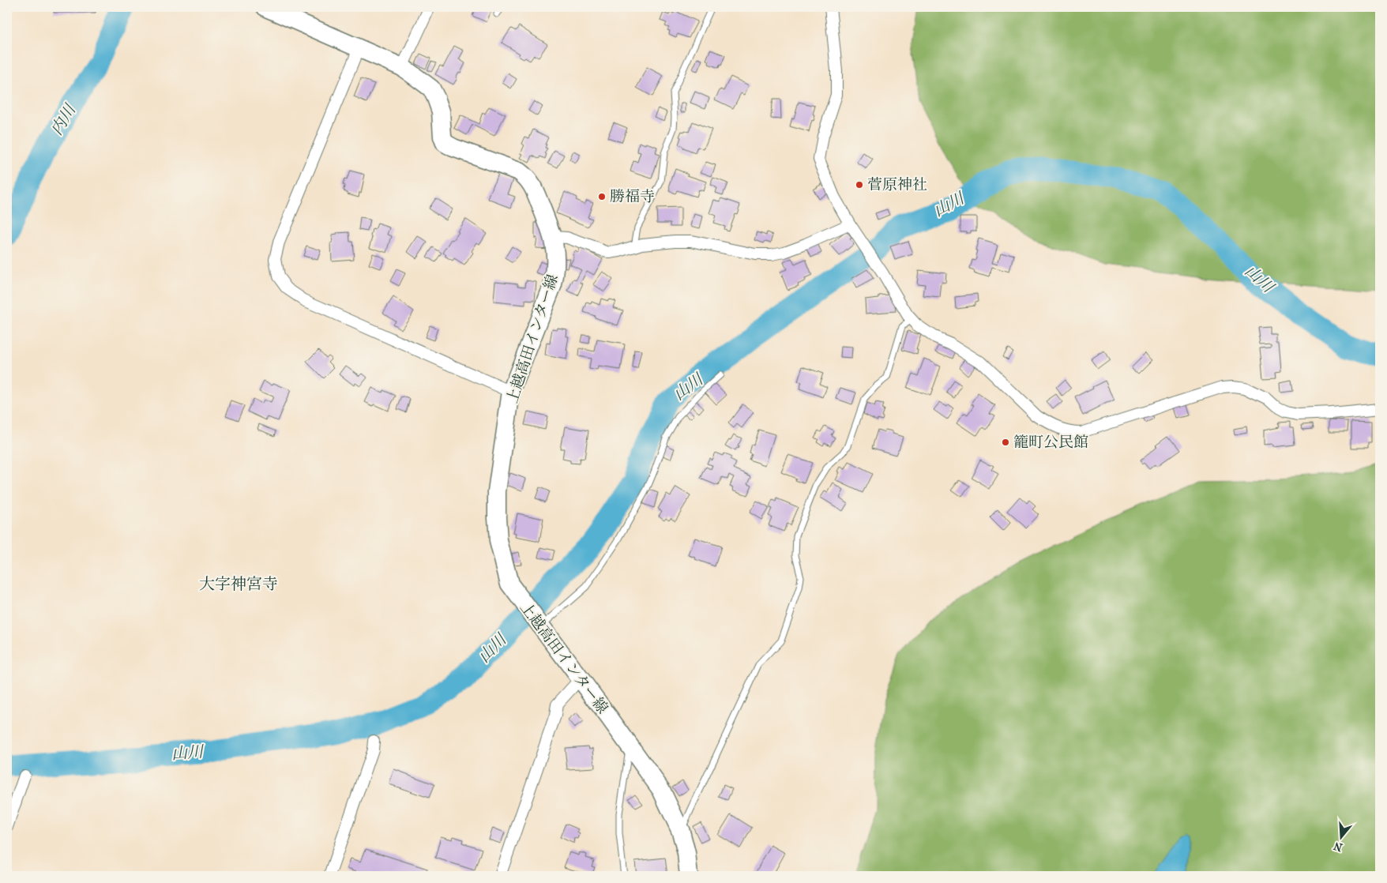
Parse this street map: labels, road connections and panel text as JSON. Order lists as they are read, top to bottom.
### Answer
{
  "streets": {
    "main road": ["上越高田インター線"]
  },
  "districts": ["大字神宮寺"],
  "water": ["内川", "山川"],
  "places": ["菅原神社", "勝福寺", "籠町公民館"],
  "north": "bottom"
}
